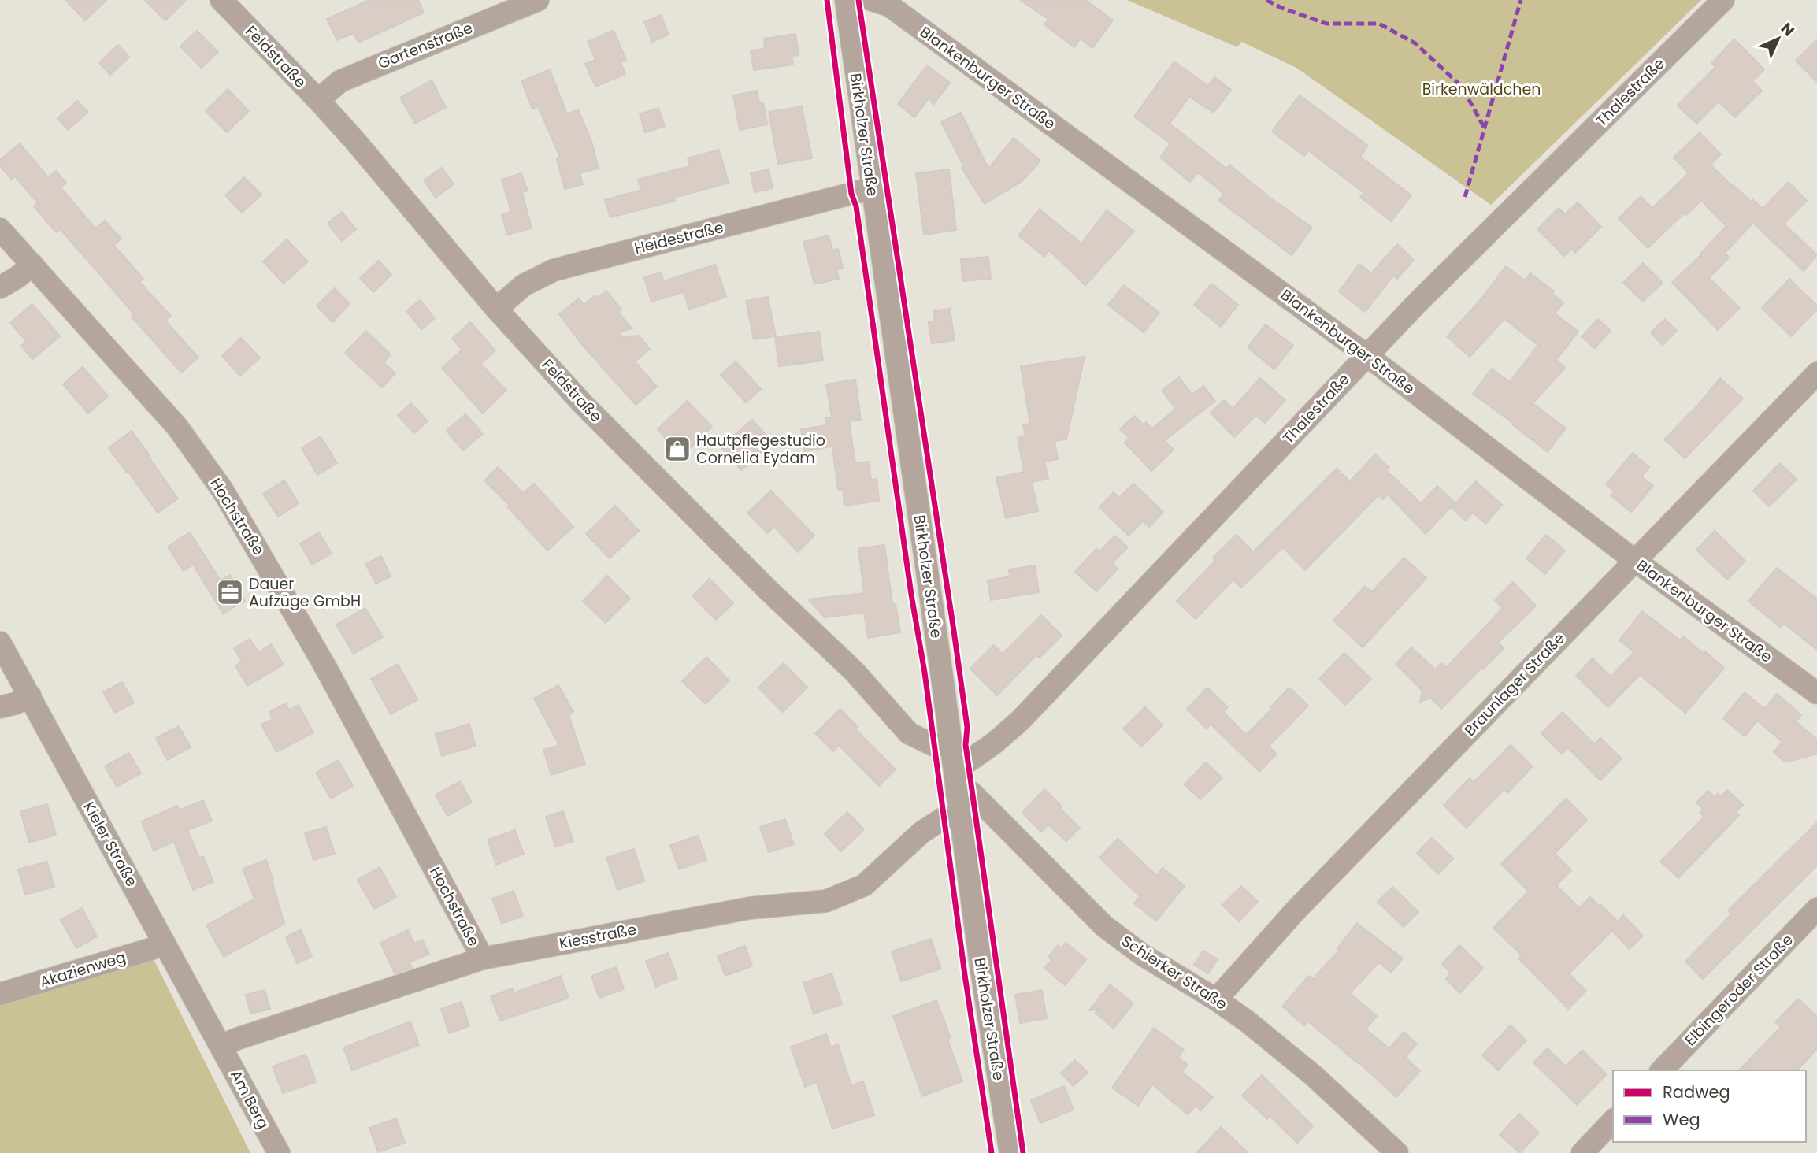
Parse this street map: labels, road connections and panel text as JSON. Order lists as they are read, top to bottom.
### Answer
{
  "streets": {
    "street": [
      "Gartenstraße",
      "Feldstraße",
      "Blankenburger Straße",
      "Thalestraße",
      "Birkholzer Straße",
      "Heidestraße",
      "Hochstraße",
      "Braunlager Straße",
      "Kieler Straße",
      "Kiesstraße",
      "Akazienweg",
      "Schierker Straße",
      "Elbingeroder Straße",
      "Am Berg"
    ]
  },
  "crossings": [
    ["Gartenstraße", "Feldstraße"],
    ["Feldstraße", "Thalestraße"],
    ["Feldstraße", "Birkholzer Straße"],
    ["Feldstraße", "Heidestraße"],
    ["Blankenburger Straße", "Thalestraße"],
    ["Blankenburger Straße", "Braunlager Straße"],
    ["Thalestraße", "Birkholzer Straße"],
    ["Birkholzer Straße", "Heidestraße"],
    ["Birkholzer Straße", "Kiesstraße"],
    ["Birkholzer Straße", "Schierker Straße"],
    ["Hochstraße", "Kiesstraße"],
    ["Braunlager Straße", "Schierker Straße"],
    ["Kieler Straße", "Kiesstraße"],
    ["Kieler Straße", "Akazienweg"],
    ["Kieler Straße", "Am Berg"],
    ["Kiesstraße", "Schierker Straße"],
    ["Kiesstraße", "Am Berg"]
  ],
  "parks": ["Birkenwäldchen"],
  "places": {
    "shop": ["Hautpflegestudio Cornelia Eydam"],
    "office": ["Dauer Aufzüge GmbH"]
  },
  "legend": ["Radweg", "Weg"],
  "north": "top right"
}
